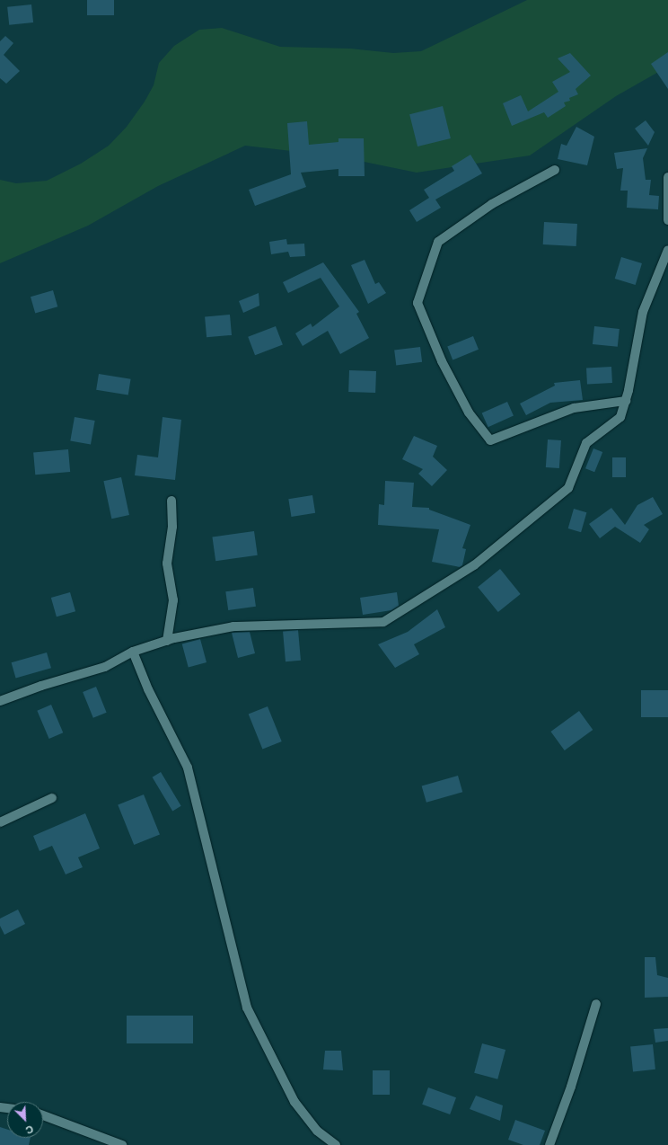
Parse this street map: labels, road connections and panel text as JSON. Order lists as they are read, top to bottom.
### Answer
{
  "north": "bottom right"
}
